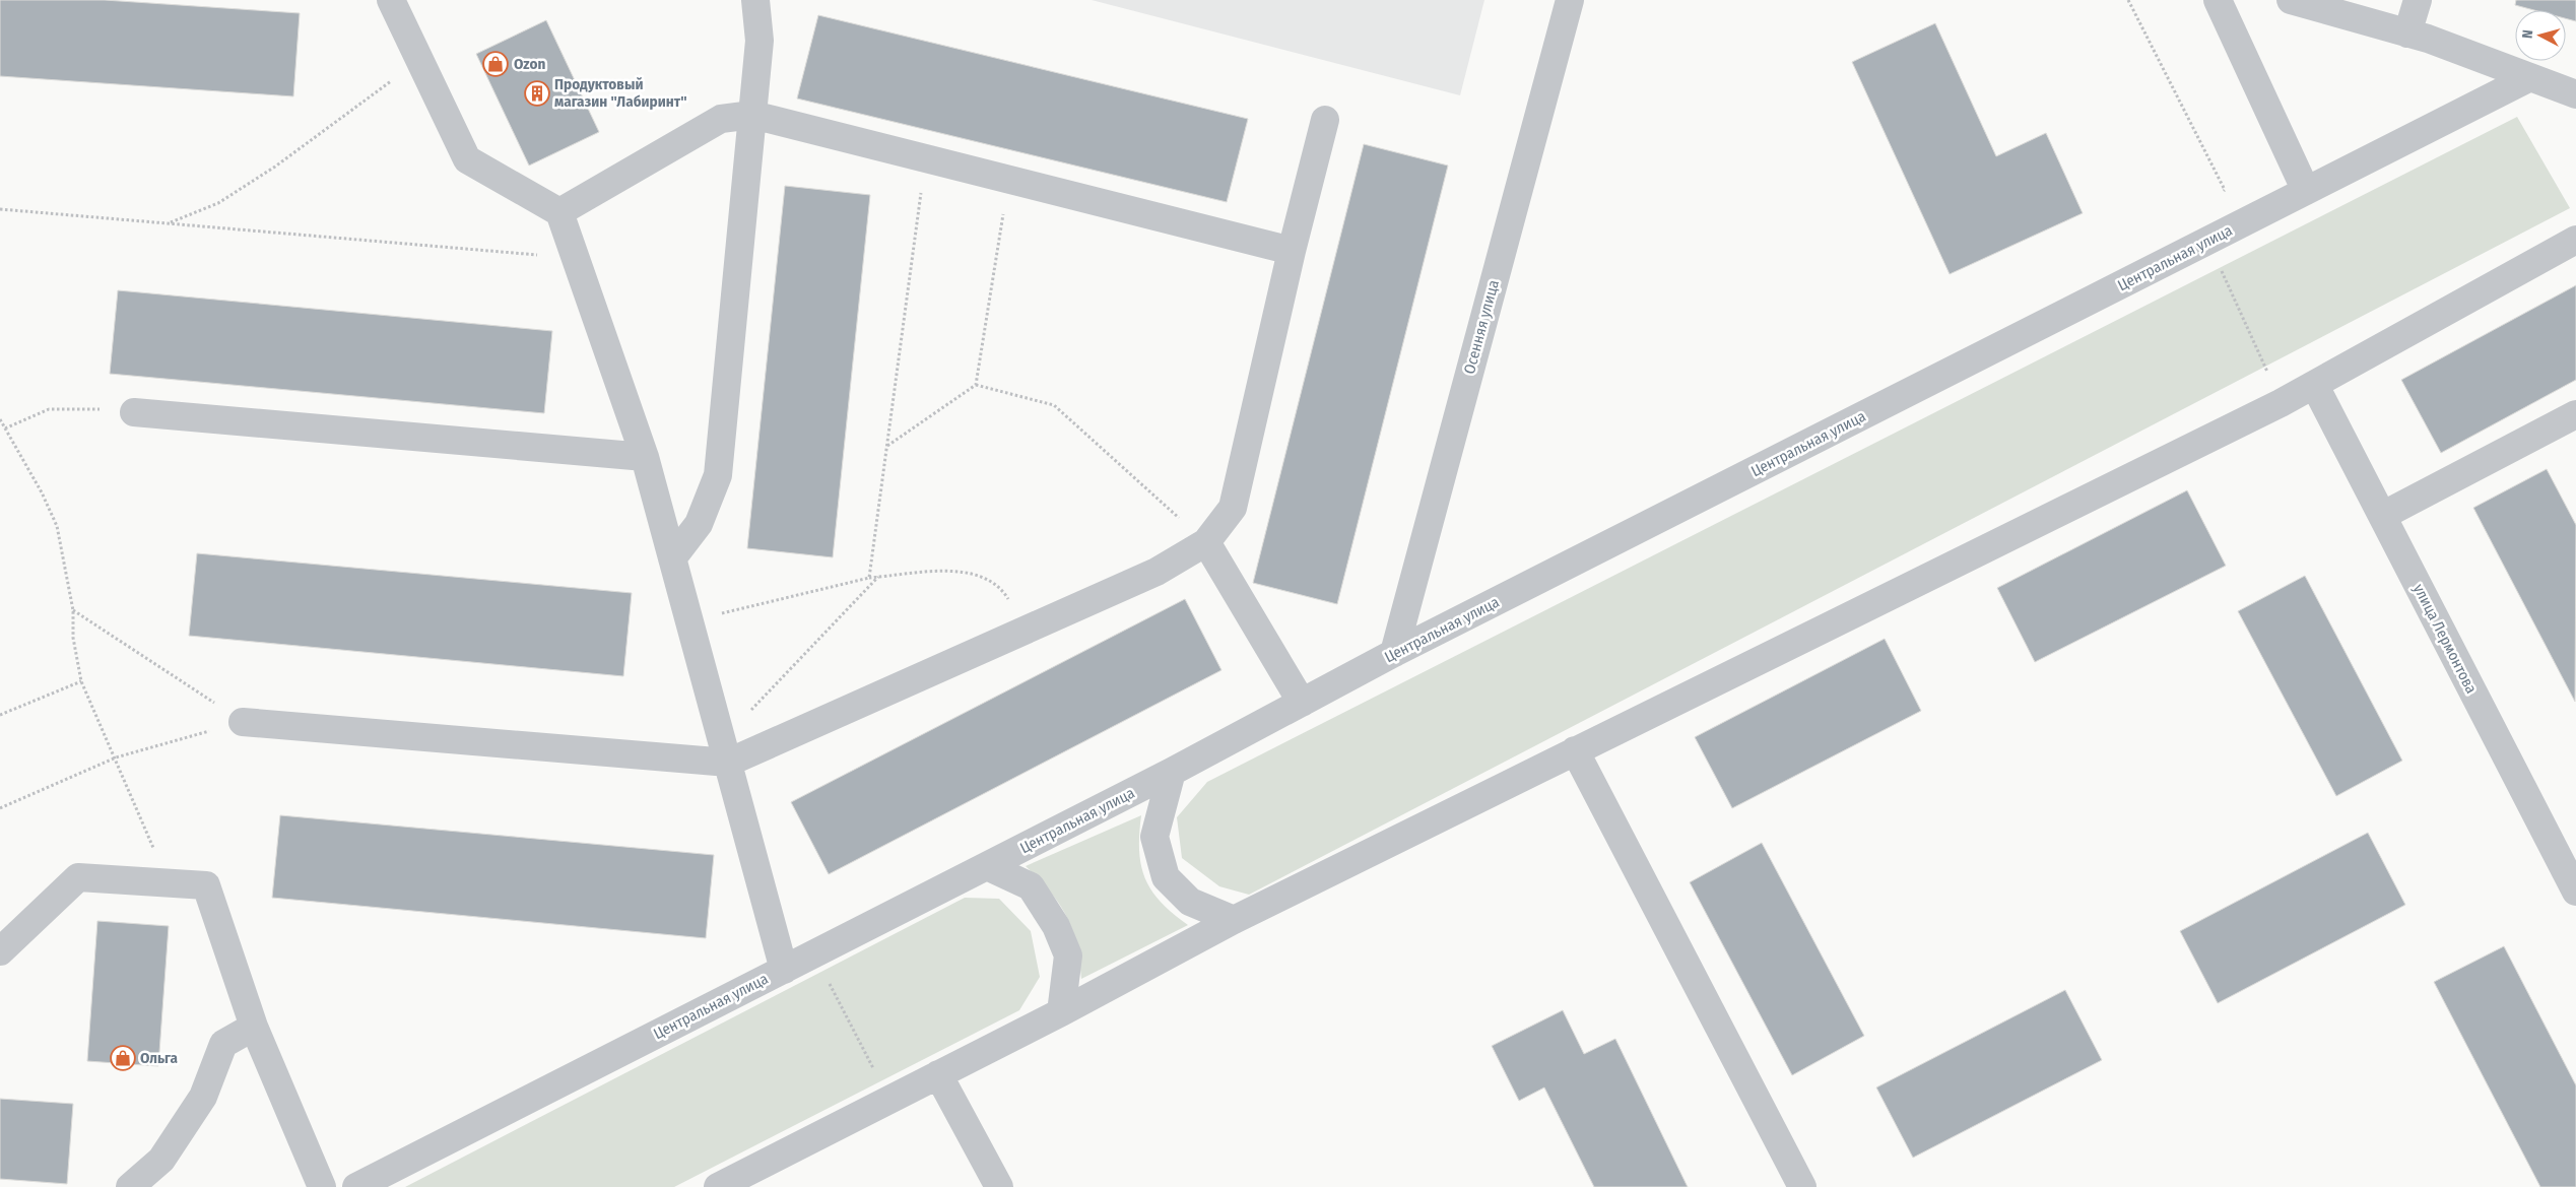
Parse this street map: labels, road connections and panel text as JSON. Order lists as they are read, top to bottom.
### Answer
{
  "streets": {
    "street": ["Центральная улица", "Осенняя улица", "улица Лермонтова"]
  },
  "crossings": [
    ["Центральная улица", "Осенняя улица"]
  ],
  "places": {
    "shop": ["Ozon", "Ольга"],
    "building": ["Продуктовый магазин \"Лабиринт\""]
  },
  "north": "left"
}
